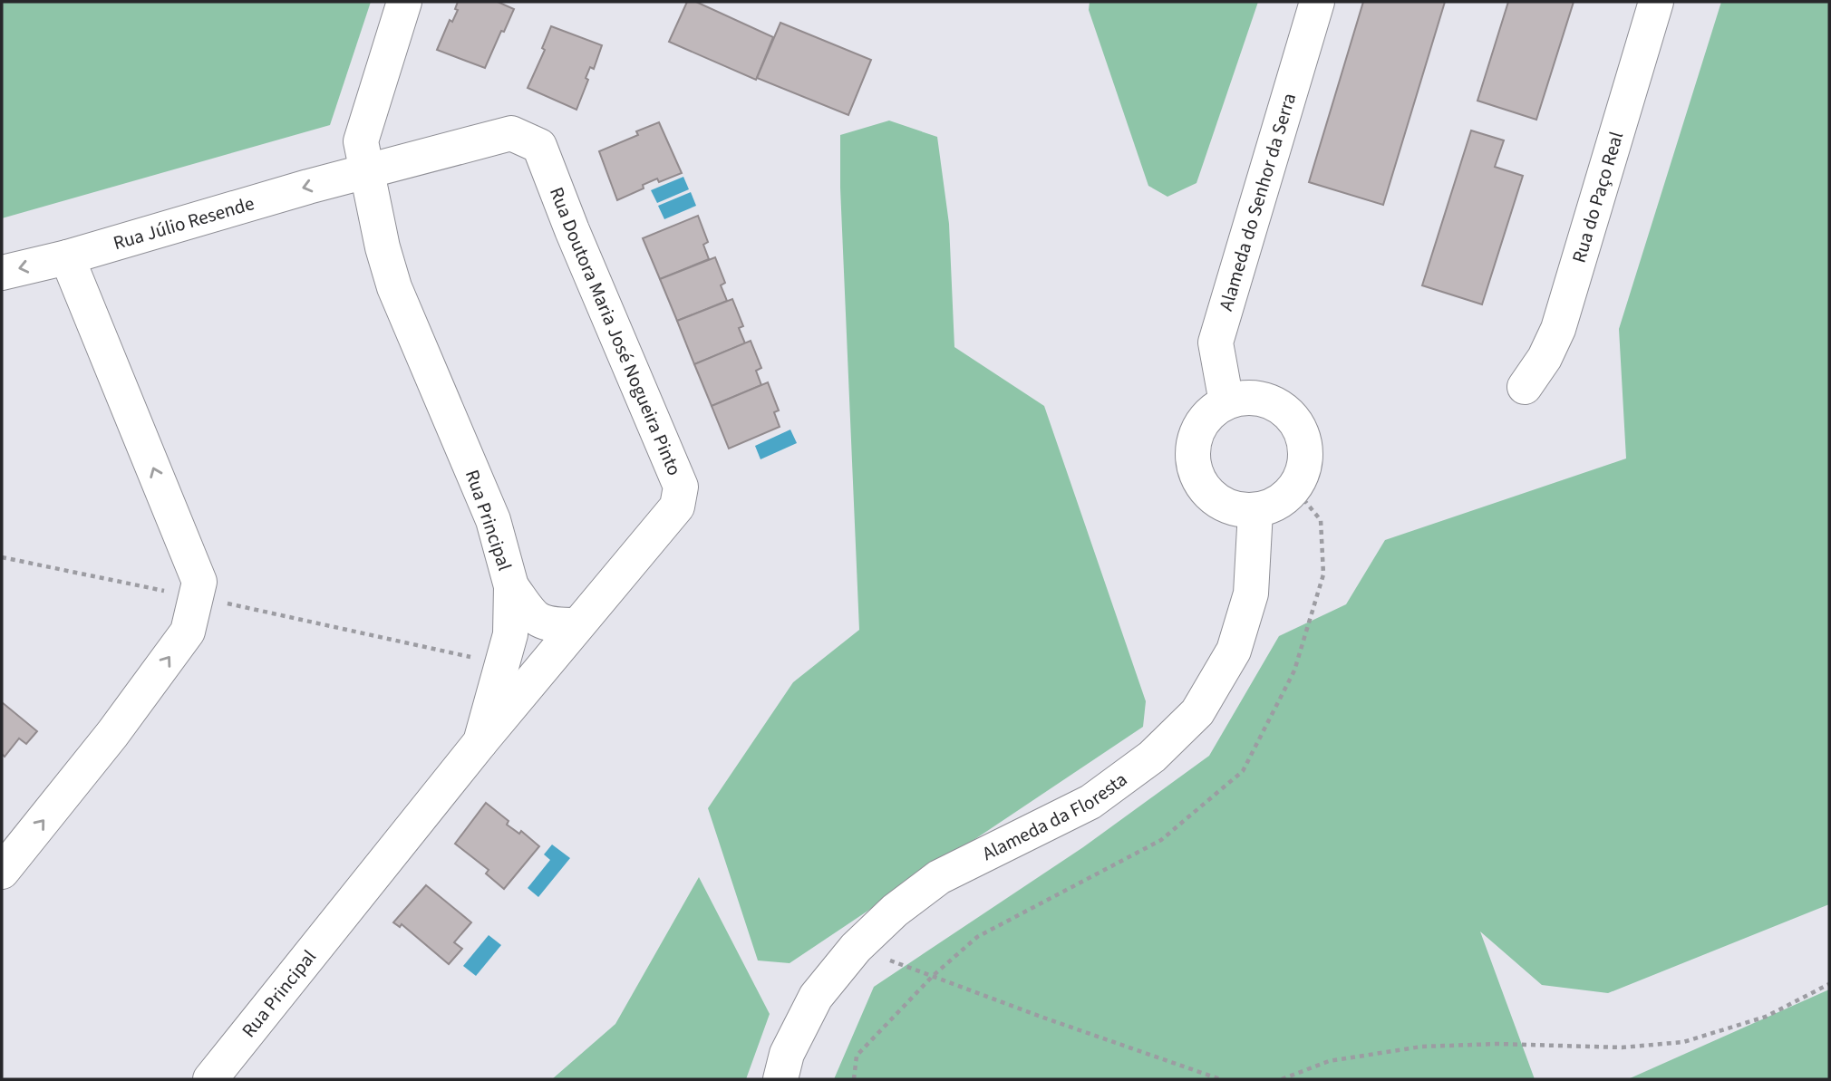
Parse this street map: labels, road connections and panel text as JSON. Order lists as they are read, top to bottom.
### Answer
{
  "streets": {
    "street": [
      "Rua do Paço Real",
      "Alameda do Senhor da Serra",
      "Rua Júlio Resende",
      "Rua Doutora Maria José Nogueira Pinto",
      "Rua Principal",
      "Alameda da Floresta"
    ]
  },
  "crossings": [
    ["Alameda do Senhor da Serra", "Alameda da Floresta"],
    ["Rua Júlio Resende", "Rua Doutora Maria José Nogueira Pinto"],
    ["Rua Júlio Resende", "Rua Principal"],
    ["Rua Doutora Maria José Nogueira Pinto", "Rua Principal"]
  ],
  "one_way": ["Rua Júlio Resende"]
}
